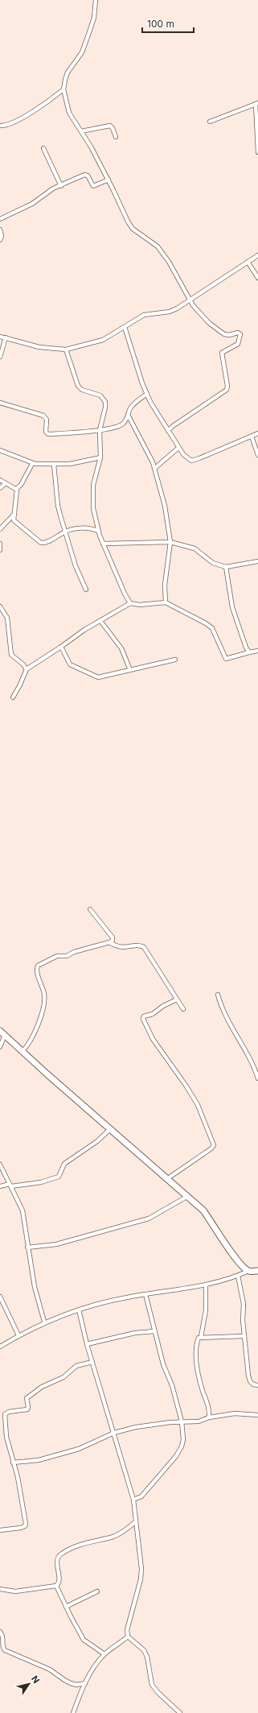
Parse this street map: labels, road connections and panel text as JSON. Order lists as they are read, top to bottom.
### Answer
{
  "scale_bar": "100 m",
  "north": "top right"
}
